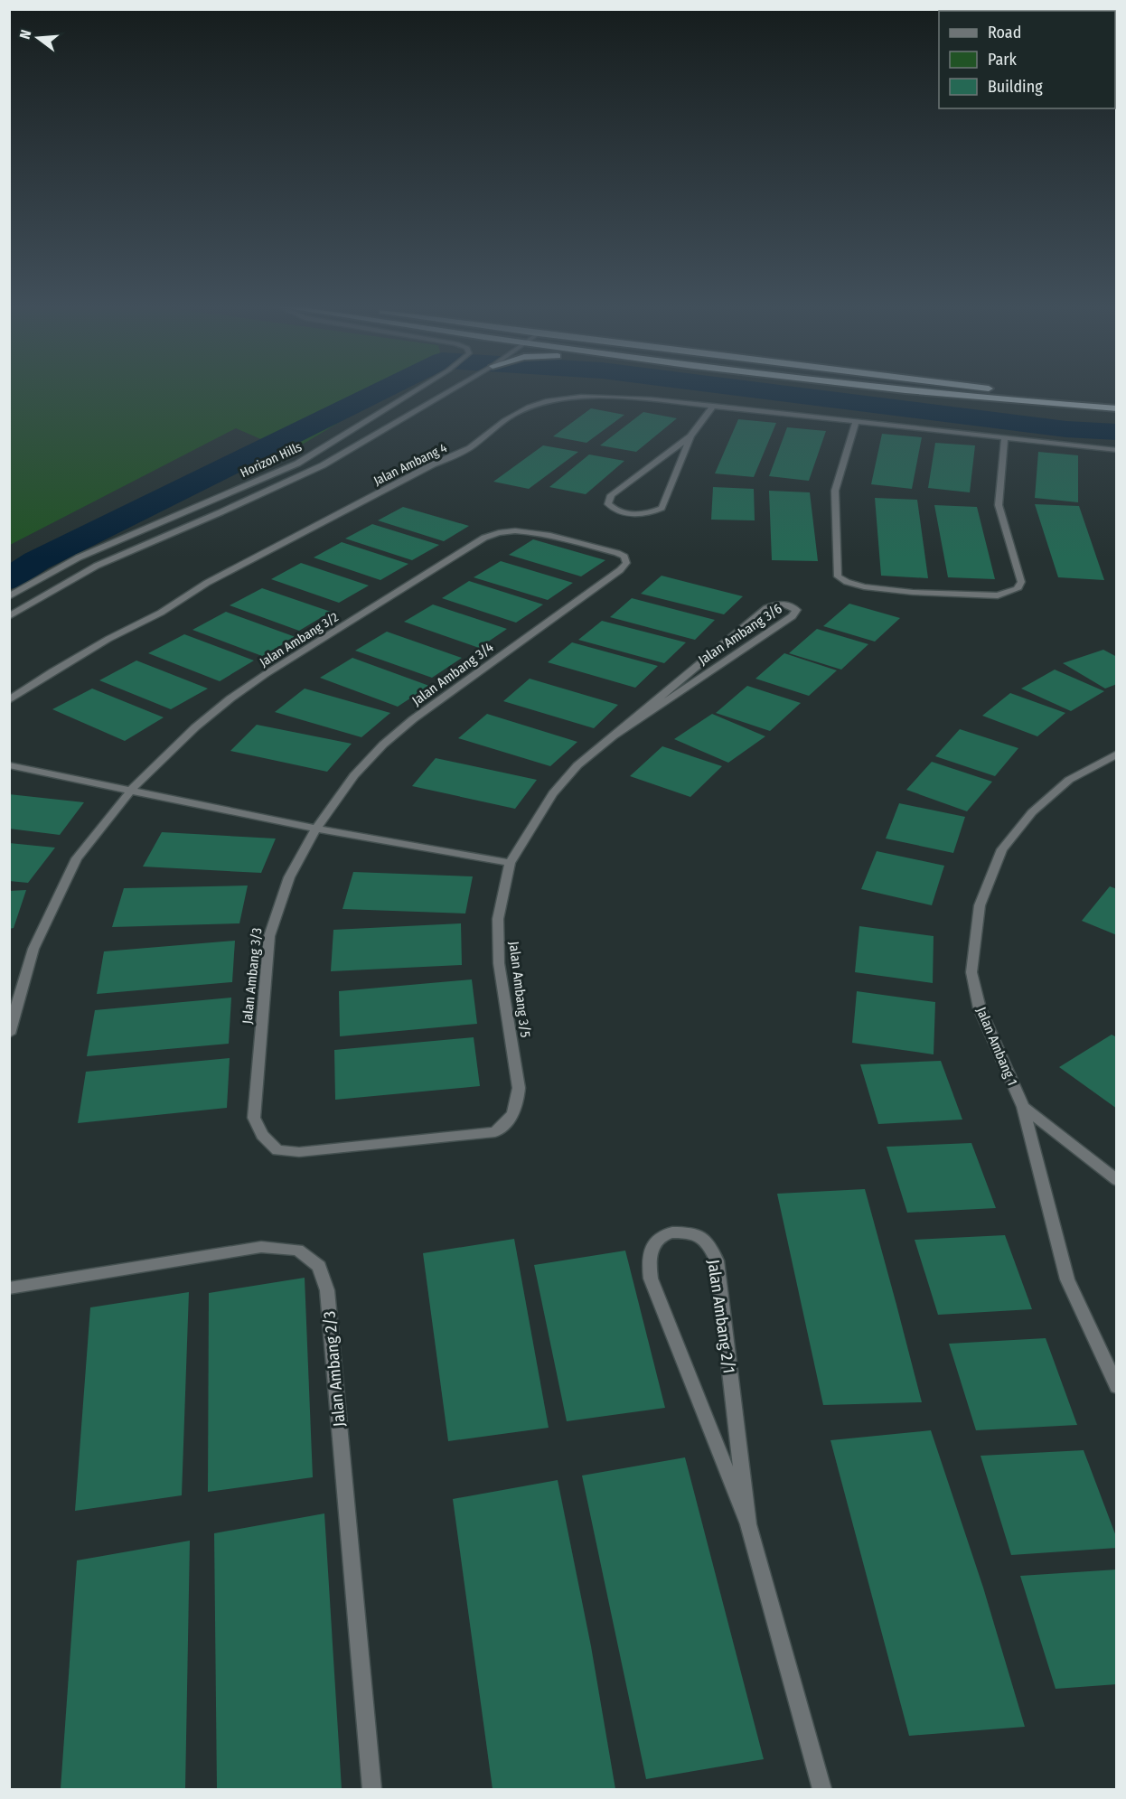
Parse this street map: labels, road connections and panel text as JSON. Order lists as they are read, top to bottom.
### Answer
{
  "streets": {
    "street": [
      "Horizon Hills",
      "Jalan Ambang 4",
      "Jalan Ambang 3/6",
      "Jalan Ambang 3/2",
      "Jalan Ambang 3/4",
      "Jalan Ambang 3/3",
      "Jalan Ambang 3/5",
      "Jalan Ambang 1",
      "Jalan Ambang 2/1",
      "Jalan Ambang 2/3"
    ]
  },
  "crossings": [
    ["Jalan Ambang 3/6", "Jalan Ambang 3/5"],
    ["Jalan Ambang 3/2", "Jalan Ambang 3/4"],
    ["Jalan Ambang 3/4", "Jalan Ambang 3/3"],
    ["Jalan Ambang 3/3", "Jalan Ambang 3/5"]
  ],
  "legend": ["Road", "Park", "Building"],
  "north": "left"
}
